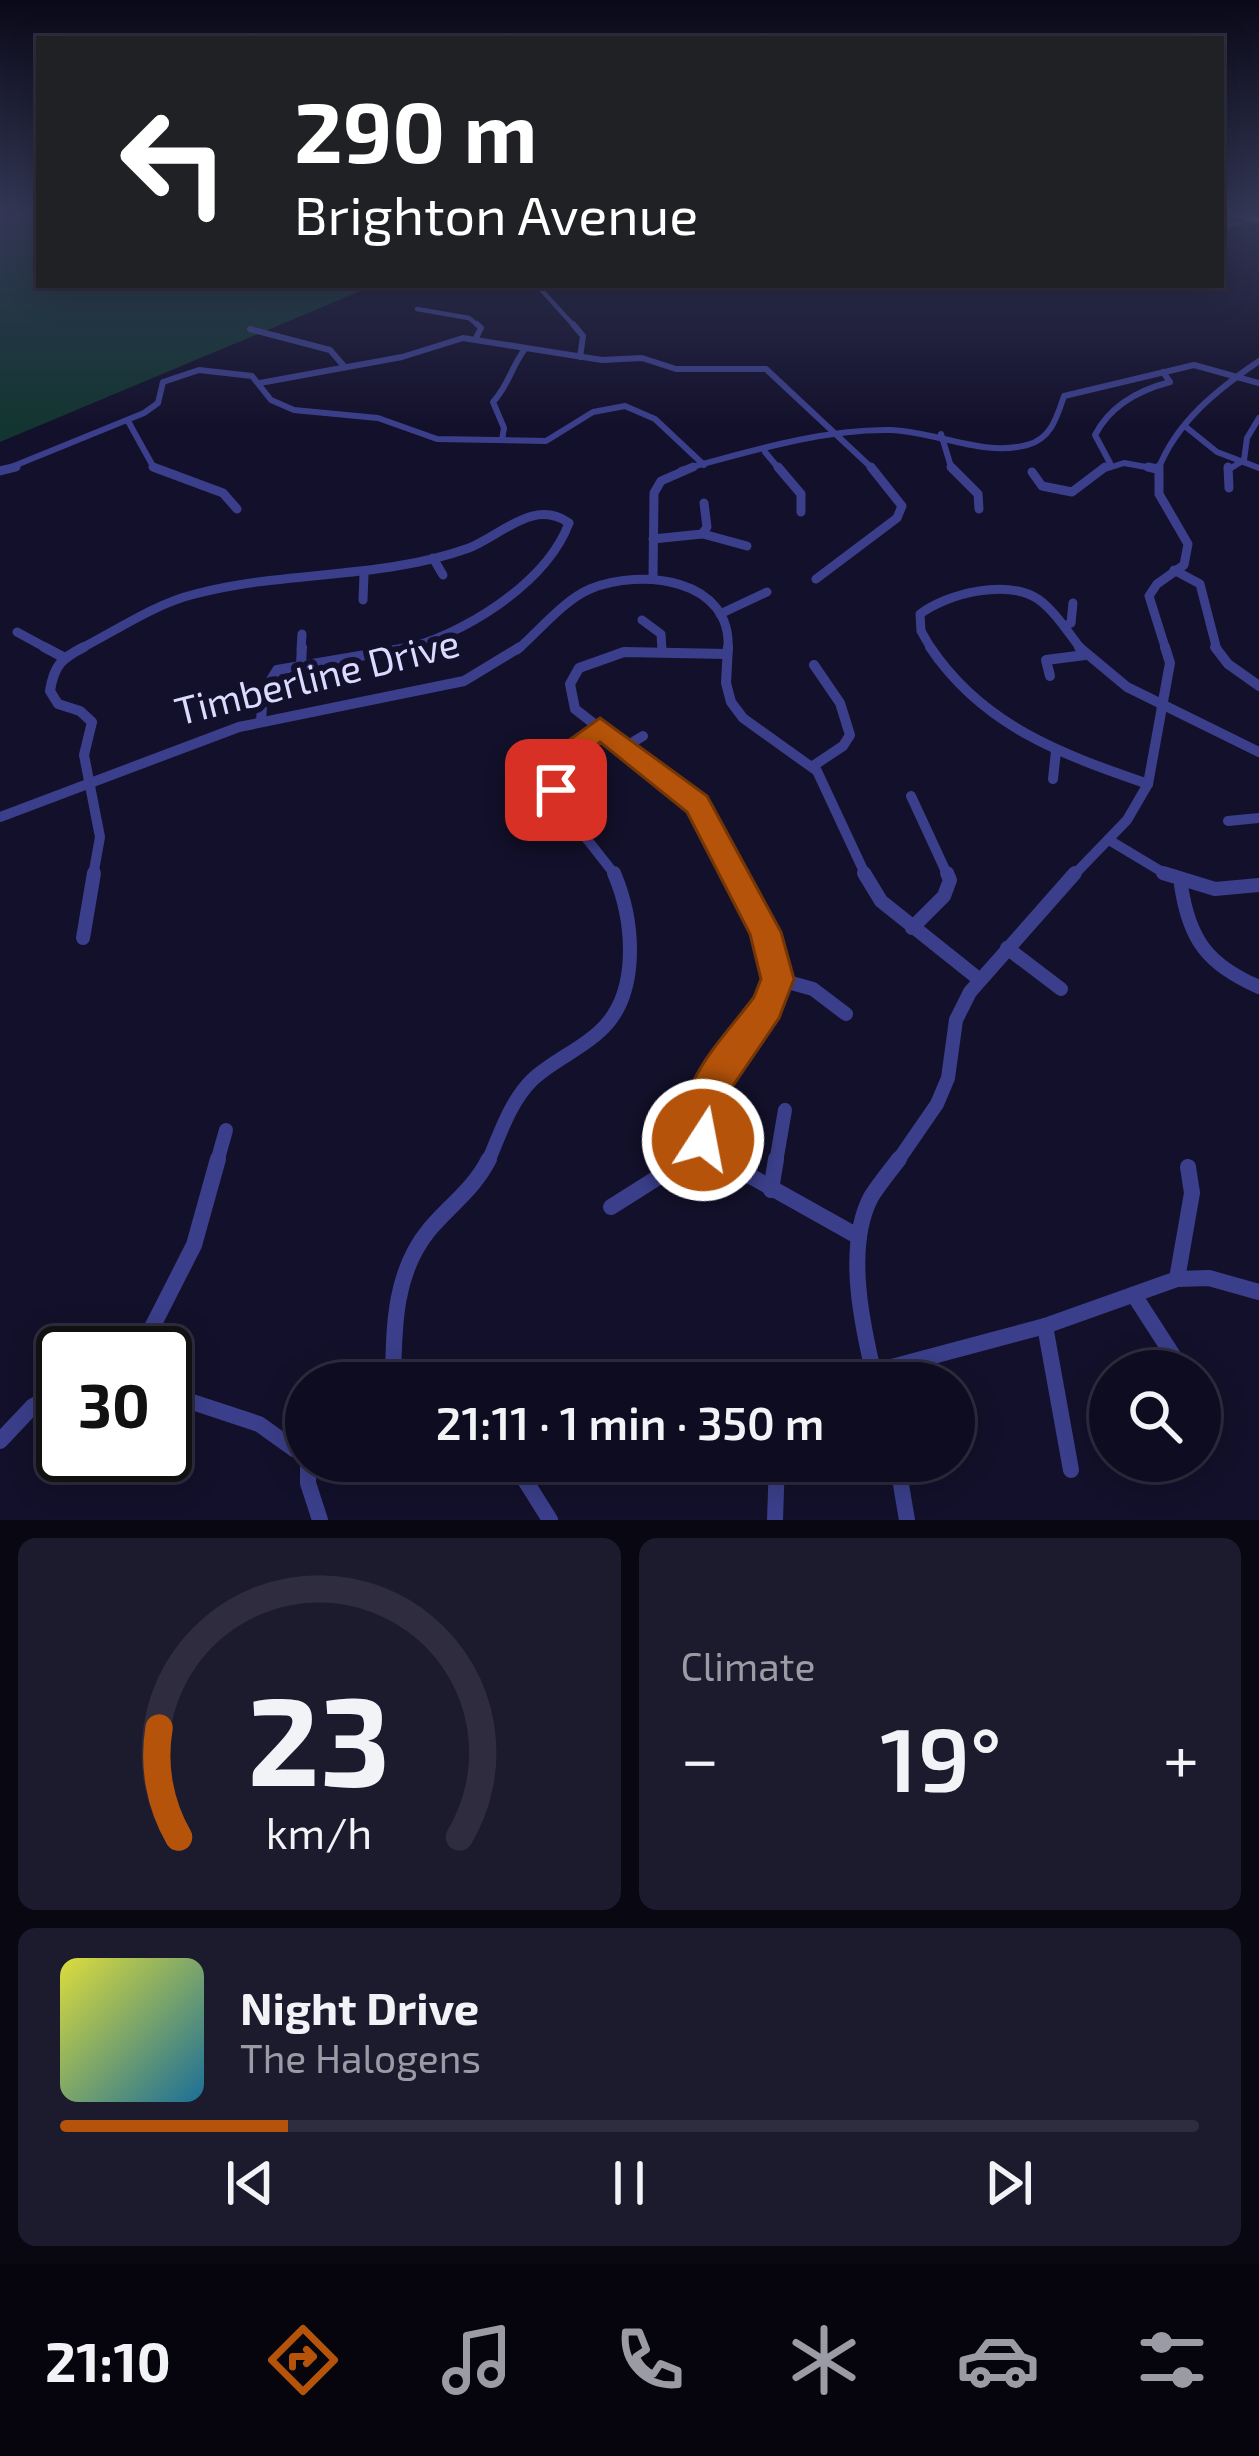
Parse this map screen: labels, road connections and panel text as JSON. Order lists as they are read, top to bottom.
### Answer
{
  "streets": {
    "street": ["Timberline Drive"]
  },
  "page": {
    "turn": ["290 m", "Brighton Avenue"],
    "limit": "30",
    "trip": "21:11 · 1 min · 350 m",
    "tile": "Climate",
    "heat": ["−", "19°", "+"],
    "song": ["Night Drive", "The Halogens"],
    "tabs": "21:10",
    "gauge": ["23", "km/h"]
  }
}
